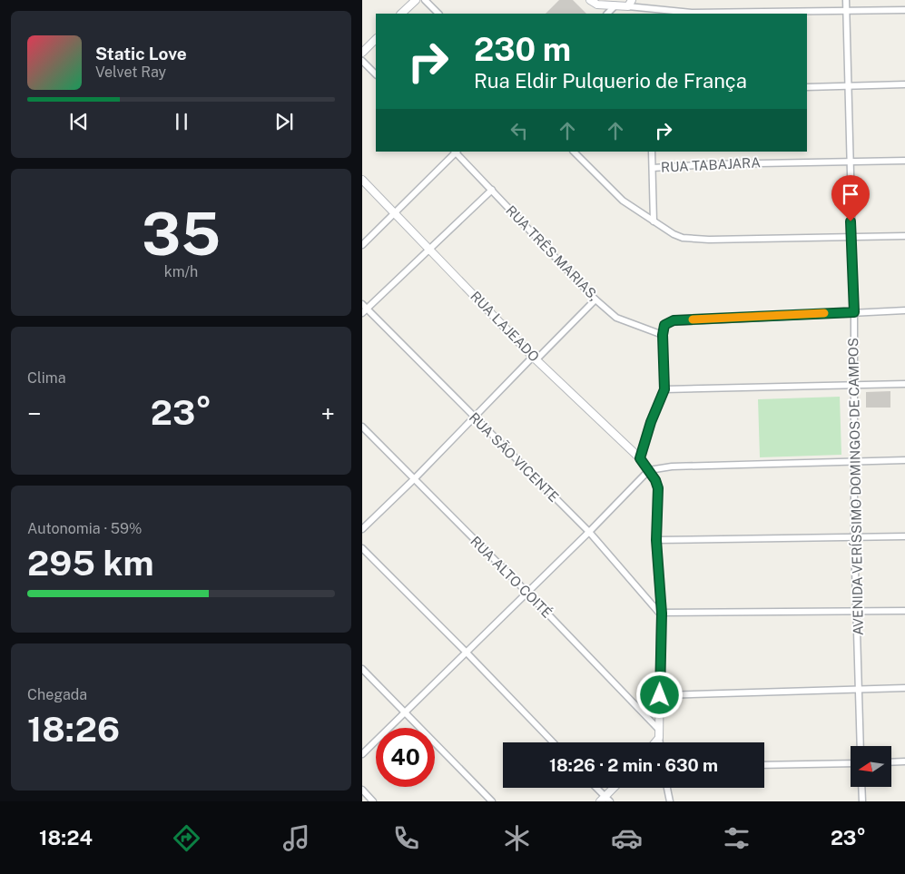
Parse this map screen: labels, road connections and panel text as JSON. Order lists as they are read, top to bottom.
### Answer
{
  "streets": {
    "street": [
      "RUA TABAJARA",
      "RUA TRÊS MARIAS,",
      "RUA LAJEADO",
      "RUA SÃO VICENTE",
      "AVENIDA VERÍSSIMO DOMINGOS DE CAMPOS",
      "RUA ALTO COITÉ"
    ]
  },
  "crossings": [
    ["RUA TABAJARA", "AVENIDA VERÍSSIMO DOMINGOS DE CAMPOS"],
    ["RUA LAJEADO", "RUA SÃO VICENTE"],
    ["RUA LAJEADO", "RUA ALTO COITÉ"]
  ],
  "north": "left",
  "page": {
    "turn": ["230 m", "Rua Eldir Pulquerio de França"],
    "song": ["Static Love", "Velvet Ray"],
    "tile": [
      ["35", "km/h"],
      "Clima",
      ["Autonomia · 59%", "295 km"],
      ["Chegada", "18:26"]
    ],
    "heat": ["−", "23°", "+"],
    "limit": "40",
    "trip": "18:26 · 2 min · 630 m",
    "tabs": ["18:24", "23°"]
  }
}
